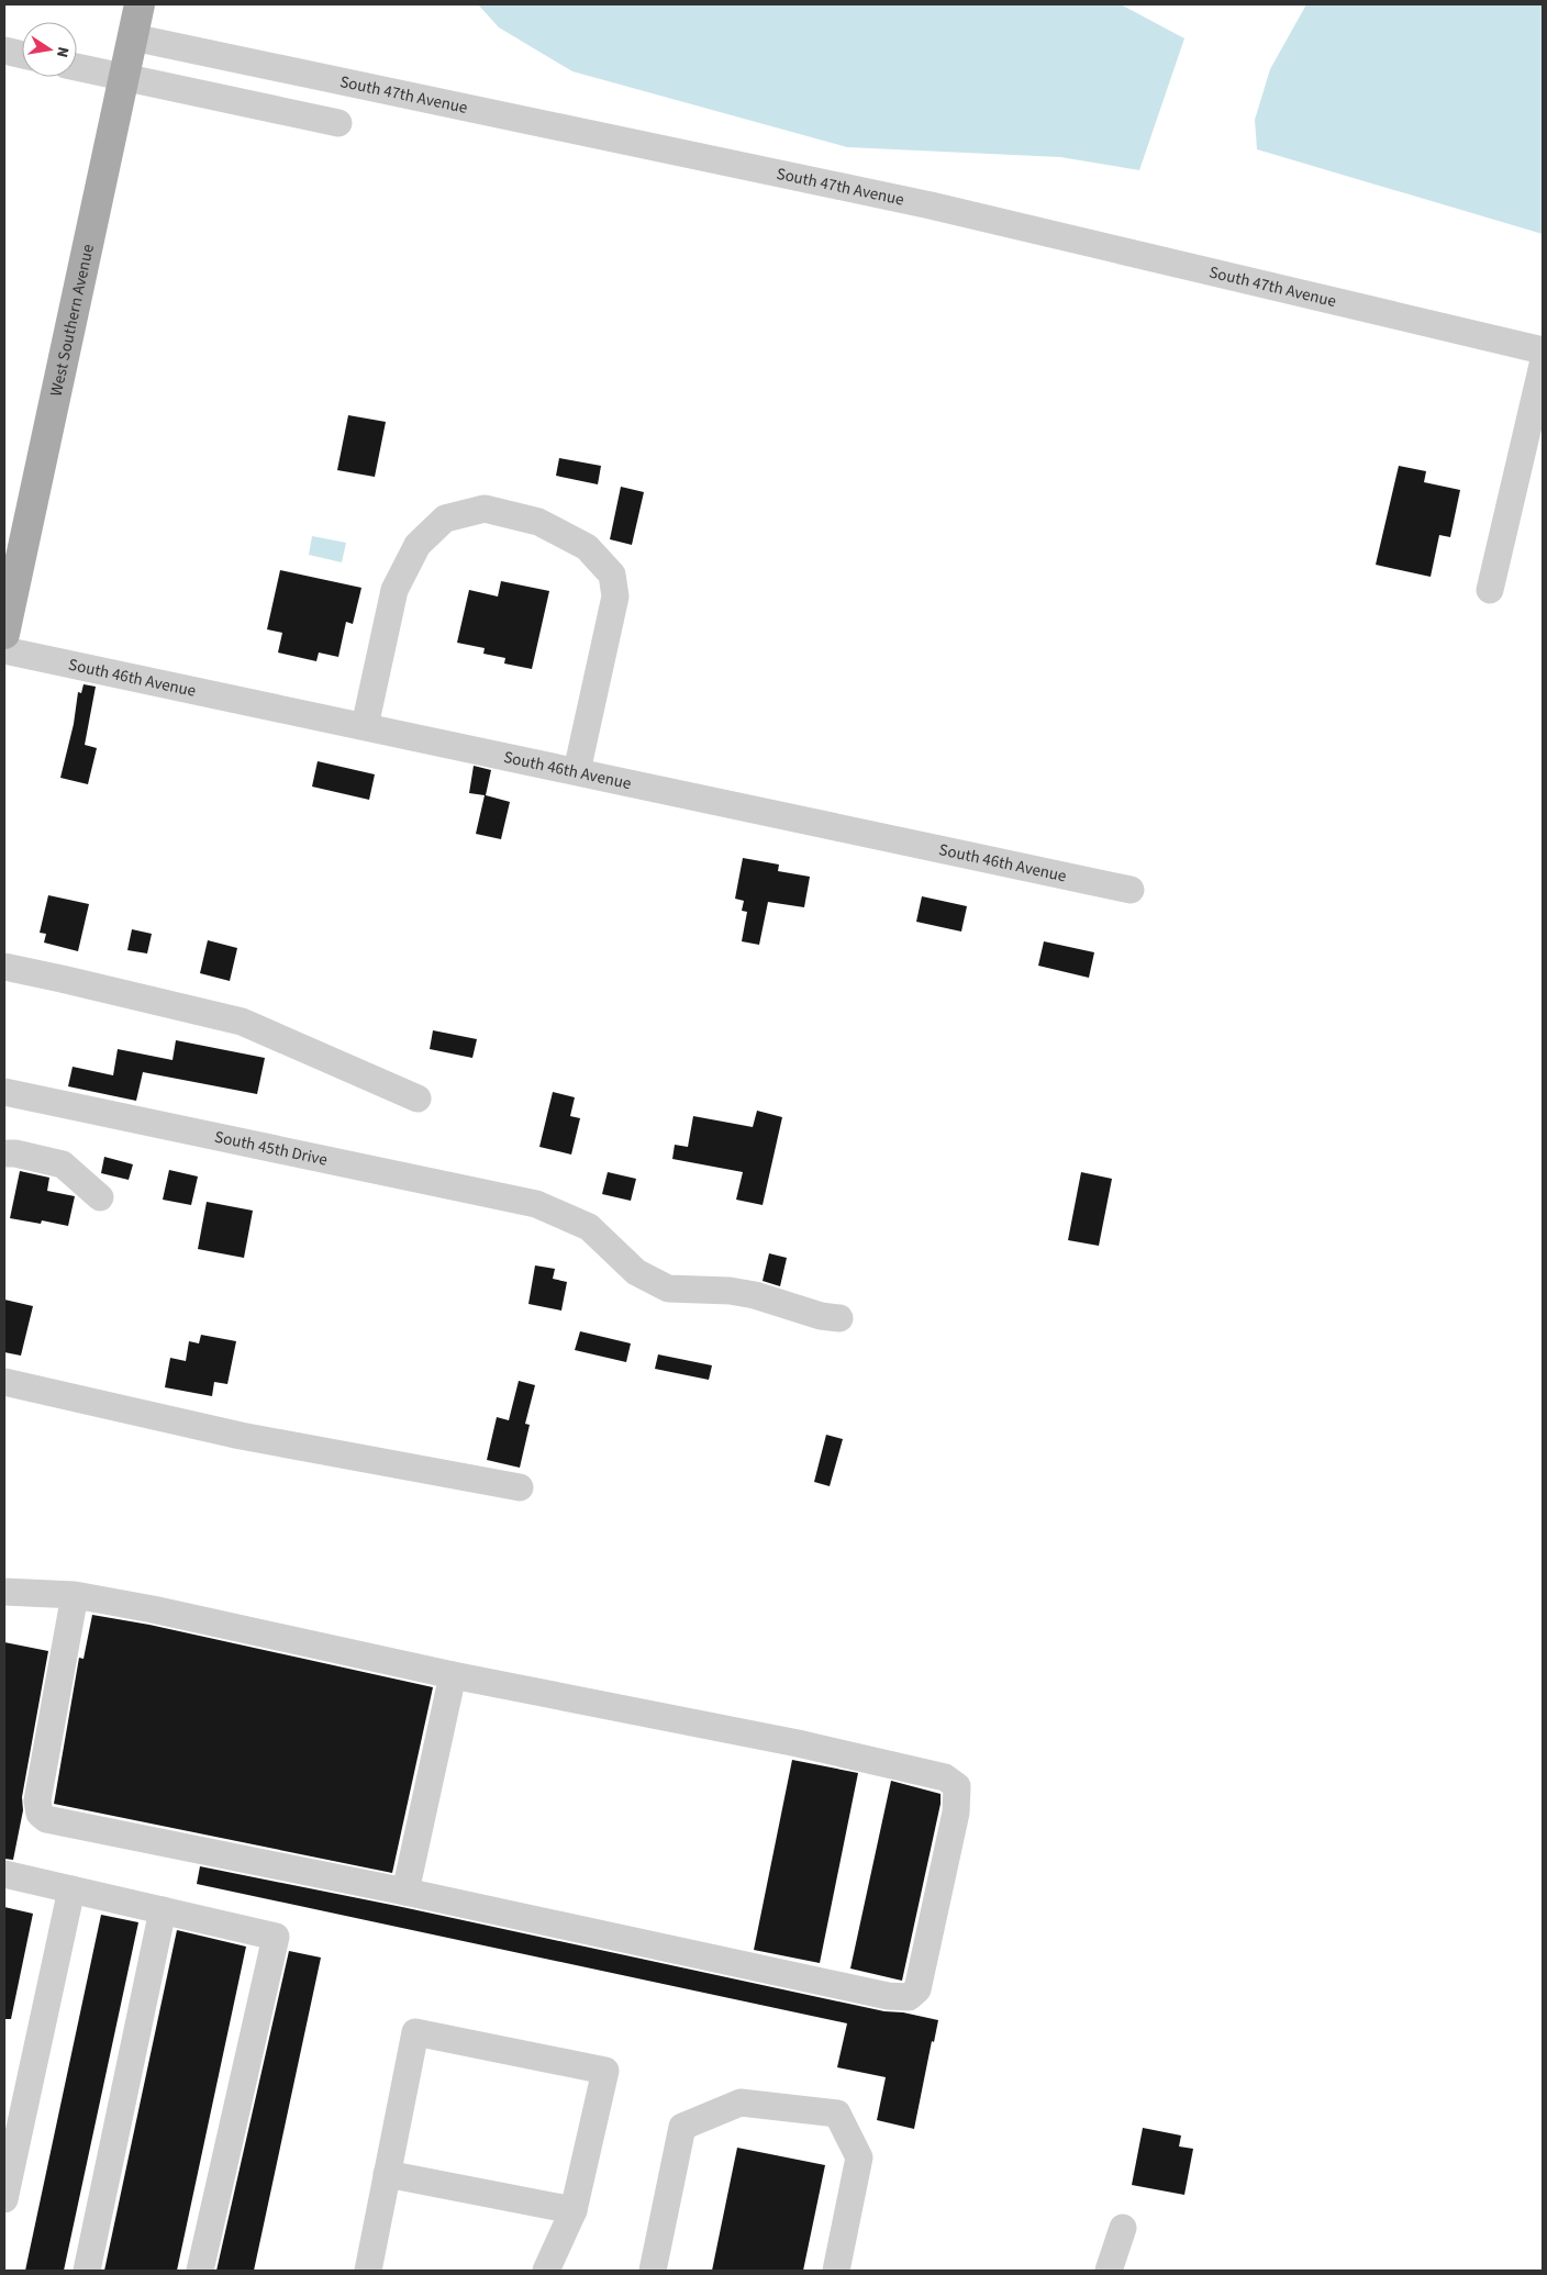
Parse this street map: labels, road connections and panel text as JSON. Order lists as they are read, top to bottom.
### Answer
{
  "streets": {
    "main road": ["West Southern Avenue"],
    "street": ["South 47th Avenue", "South 46th Avenue", "South 45th Drive"]
  },
  "crossings": [
    ["South 47th Avenue", "West Southern Avenue"]
  ],
  "north": "right"
}
